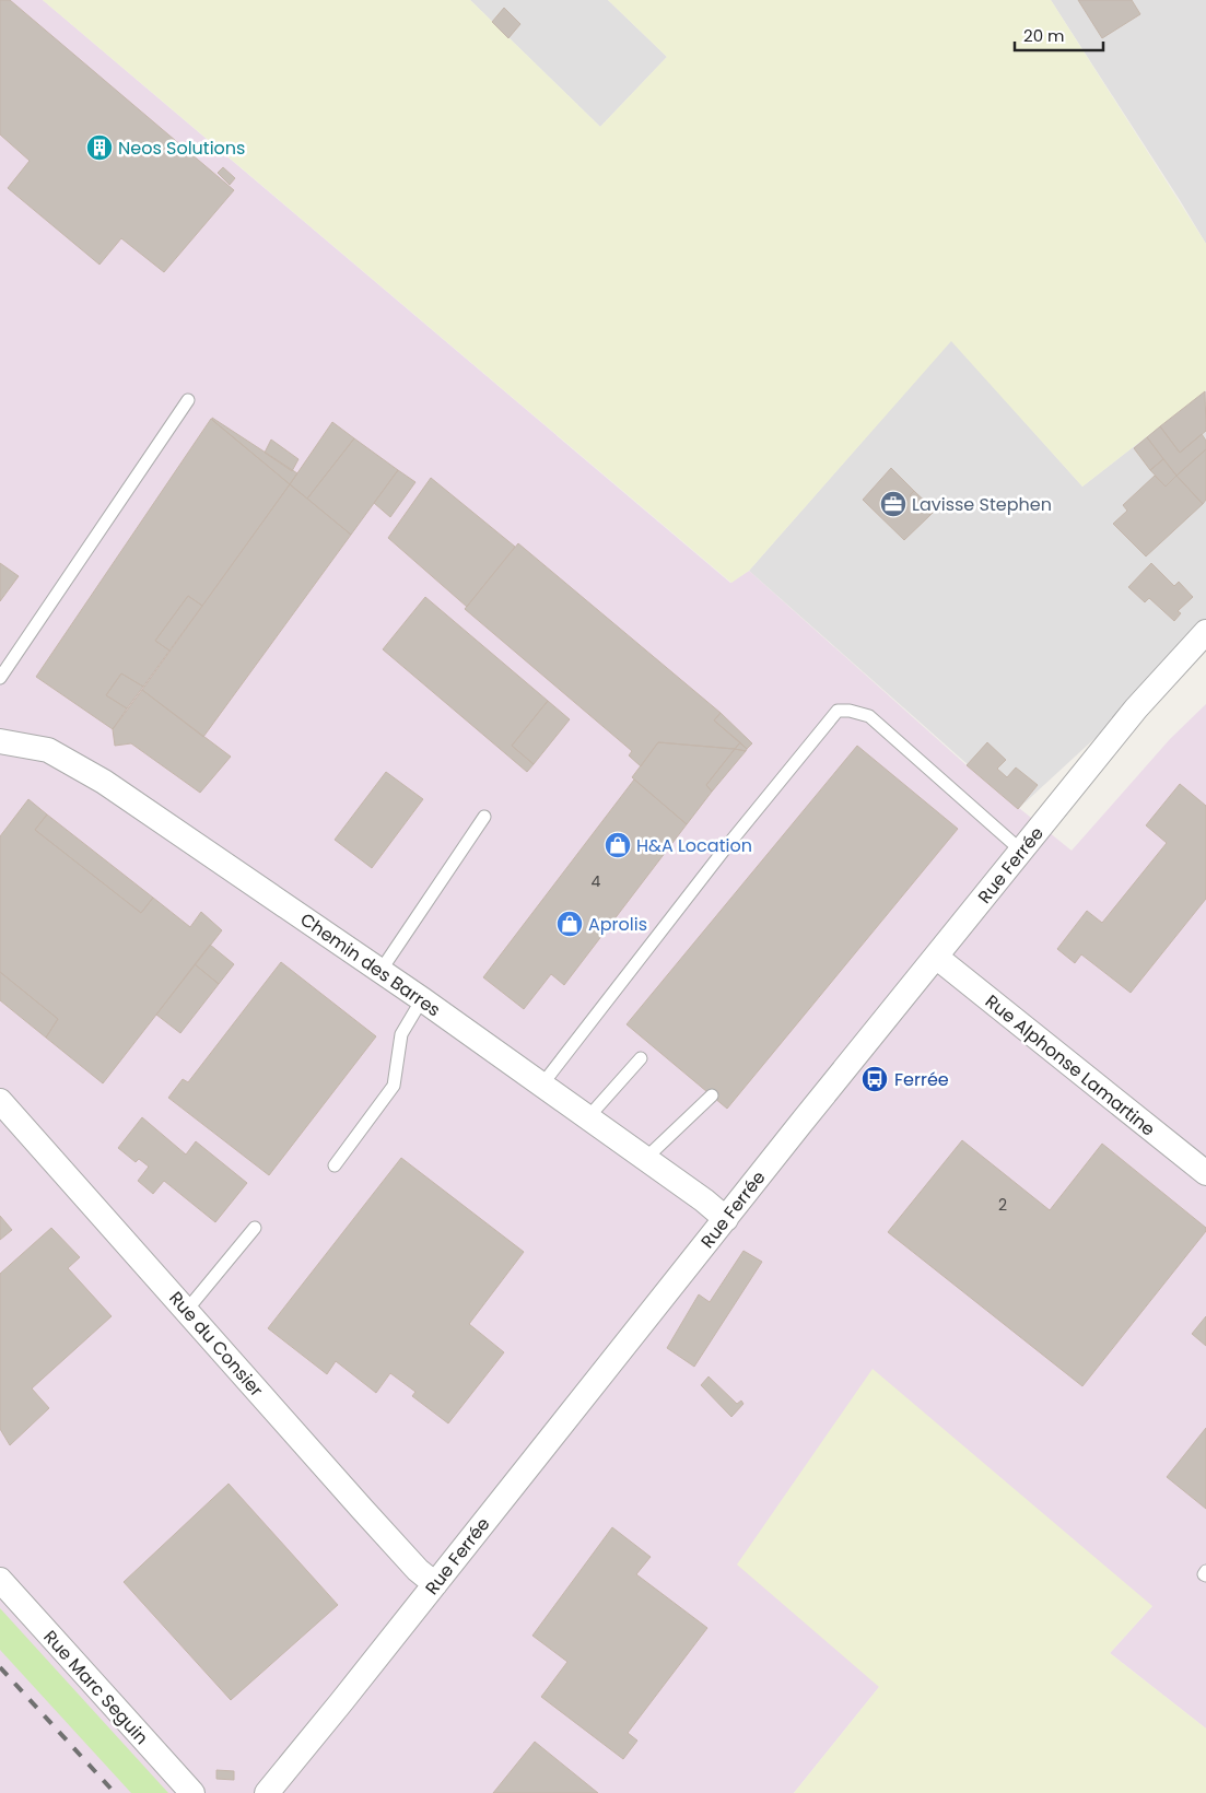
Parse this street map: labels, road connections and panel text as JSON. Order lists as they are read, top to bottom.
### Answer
{
  "streets": {
    "street": [
      "Rue Ferrée",
      "Chemin des Barres",
      "Rue Alphonse Lamartine",
      "Rue du Consier",
      "Rue Marc Seguin"
    ]
  },
  "crossings": [
    ["Rue Ferrée", "Chemin des Barres"],
    ["Rue Ferrée", "Rue Alphonse Lamartine"],
    ["Rue Ferrée", "Rue du Consier"]
  ],
  "places": {
    "building": ["Neos Solutions"],
    "office": ["Lavisse Stephen"],
    "shop": ["H&A Location", "Aprolis"],
    "bus stop": ["Ferrée"]
  },
  "house_numbers": ["4", "2"],
  "scale_bar": "20 m"
}
